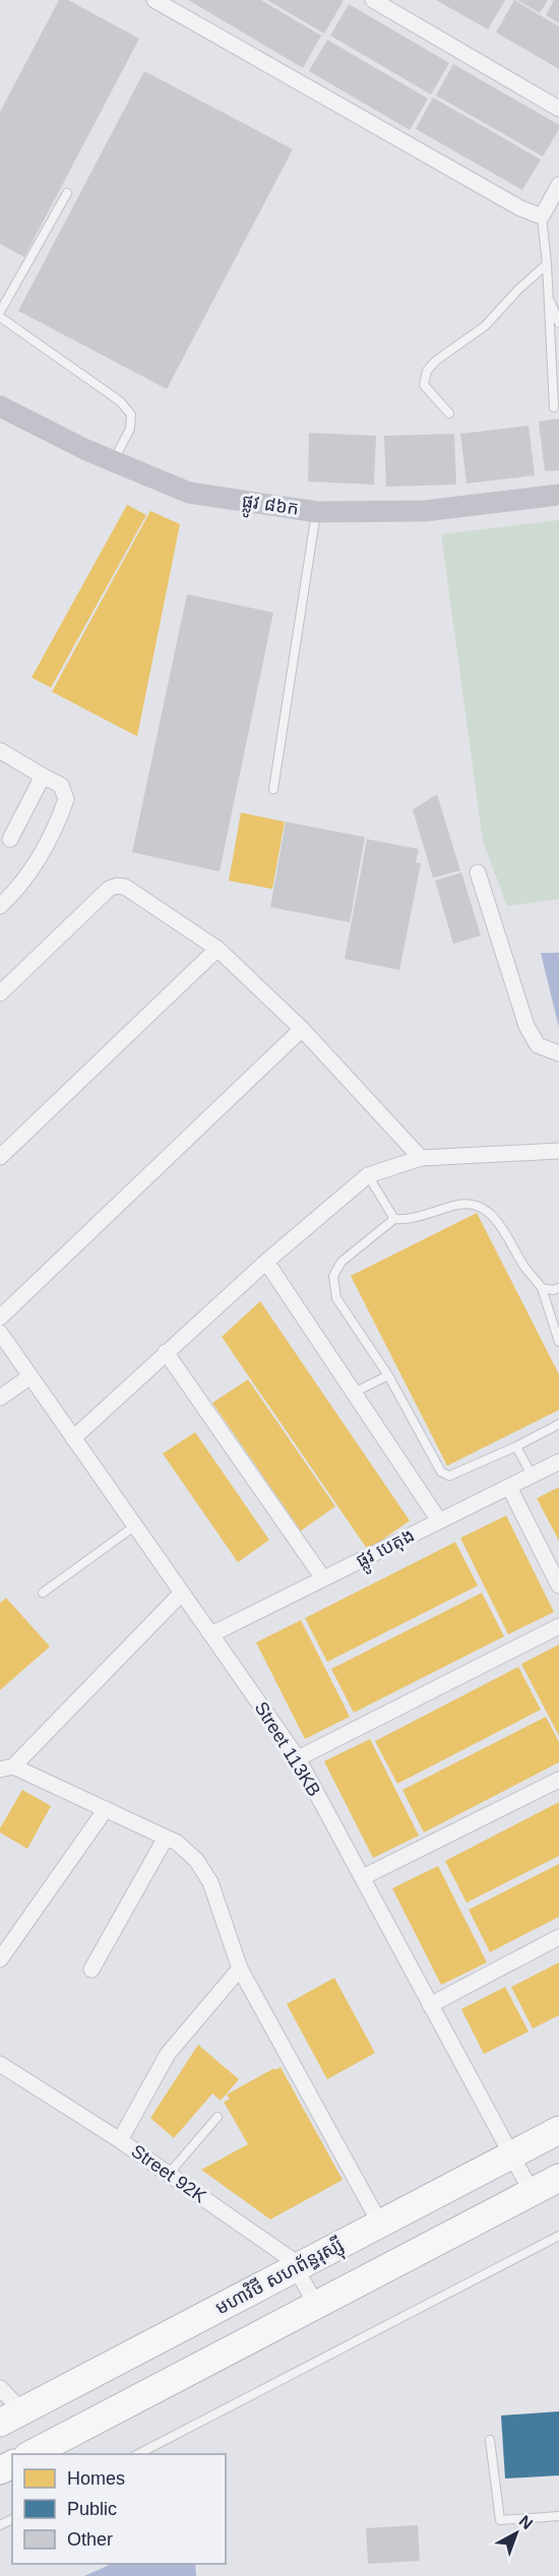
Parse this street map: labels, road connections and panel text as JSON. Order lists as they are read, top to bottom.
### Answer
{
  "streets": {
    "highway": ["មហាវិថី សហព័ន្ធរុស្ស៊ី"],
    "street": [
      "ផ្លូវ ៨៦ក",
      "ផ្លូវ បេតុង",
      "Street 113KB",
      "Street 92K"
    ]
  },
  "crossings": [
    ["ផ្លូវ បេតុង", "Street 113KB"],
    ["Street 113KB", "មហាវិថី សហព័ន្ធរុស្ស៊ី"],
    ["Street 92K", "មហាវិថី សហព័ន្ធរុស្ស៊ី"]
  ],
  "legend": ["Homes", "Public", "Other"],
  "north": "top right"
}
